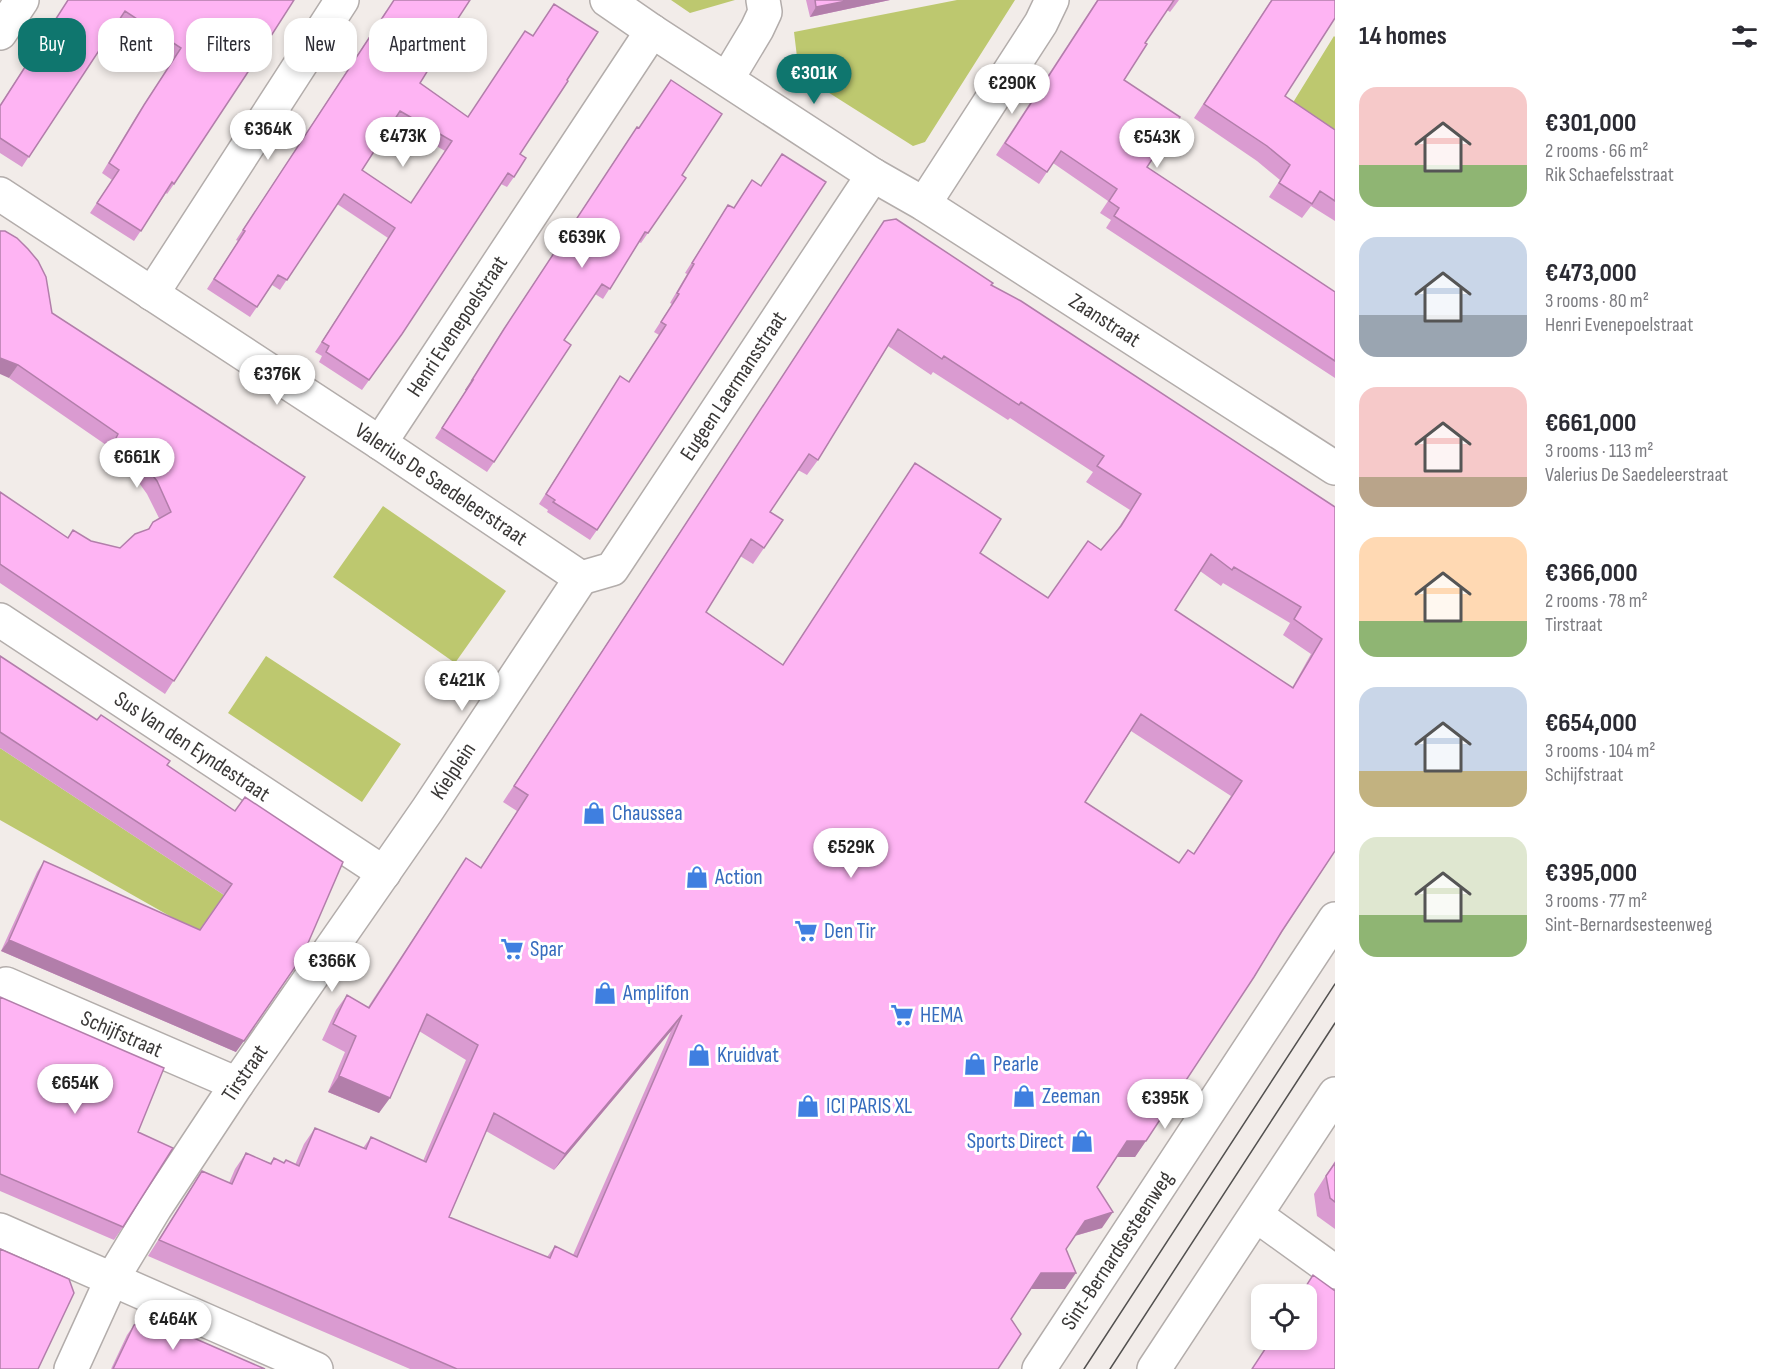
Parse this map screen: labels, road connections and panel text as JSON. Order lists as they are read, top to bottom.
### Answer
{
  "streets": {
    "street": [
      "Zaanstraat",
      "Henri Evenepoelstraat",
      "Eugeen Laermansstraat",
      "Valerius De Saedeleerstraat",
      "Sus Van den Eyndestraat",
      "Kielplein",
      "Schijfstraat",
      "Tirstraat",
      "Sint-Bernardsesteenweg"
    ]
  },
  "crossings": [
    ["Zaanstraat", "Henri Evenepoelstraat"],
    ["Zaanstraat", "Eugeen Laermansstraat"],
    ["Henri Evenepoelstraat", "Valerius De Saedeleerstraat"],
    ["Eugeen Laermansstraat", "Valerius De Saedeleerstraat"],
    ["Eugeen Laermansstraat", "Kielplein"],
    ["Valerius De Saedeleerstraat", "Kielplein"],
    ["Sus Van den Eyndestraat", "Kielplein"],
    ["Sus Van den Eyndestraat", "Tirstraat"],
    ["Kielplein", "Tirstraat"],
    ["Schijfstraat", "Tirstraat"]
  ],
  "places": {
    "shop": [
      "Chaussea",
      "Action",
      "Amplifon",
      "Kruidvat",
      "Pearle",
      "Zeeman",
      "ICI PARIS XL",
      "Sports Direct"
    ],
    "supermarket": ["Den Tir", "Spar", "HEMA"]
  },
  "page": {
    "heading": "14 homes",
    "chip": [
      "Buy",
      "Rent",
      "Filters",
      "New",
      "Apartment"
    ],
    "price": [
      "€301K",
      "€290K",
      "€364K",
      "€473K",
      "€543K",
      "€639K",
      "€376K",
      "€661K",
      "€421K",
      "€529K",
      "€366K",
      "€654K",
      "€395K",
      "€464K"
    ],
    "list": [
      {
        "name": "€301,000",
        "note": "2 rooms · 66 m² · Rik Schaefelsstraat"
      },
      {
        "name": "€473,000",
        "note": "3 rooms · 80 m² · Henri Evenepoelstraat"
      },
      {
        "name": "€661,000",
        "note": "3 rooms · 113 m² · Valerius De Saedeleerstraat"
      },
      {
        "name": "€366,000",
        "note": "2 rooms · 78 m² · Tirstraat"
      },
      {
        "name": "€654,000",
        "note": "3 rooms · 104 m² · Schijfstraat"
      },
      {
        "name": "€395,000",
        "note": "3 rooms · 77 m² · Sint-Bernardsesteenweg"
      }
    ]
  }
}
